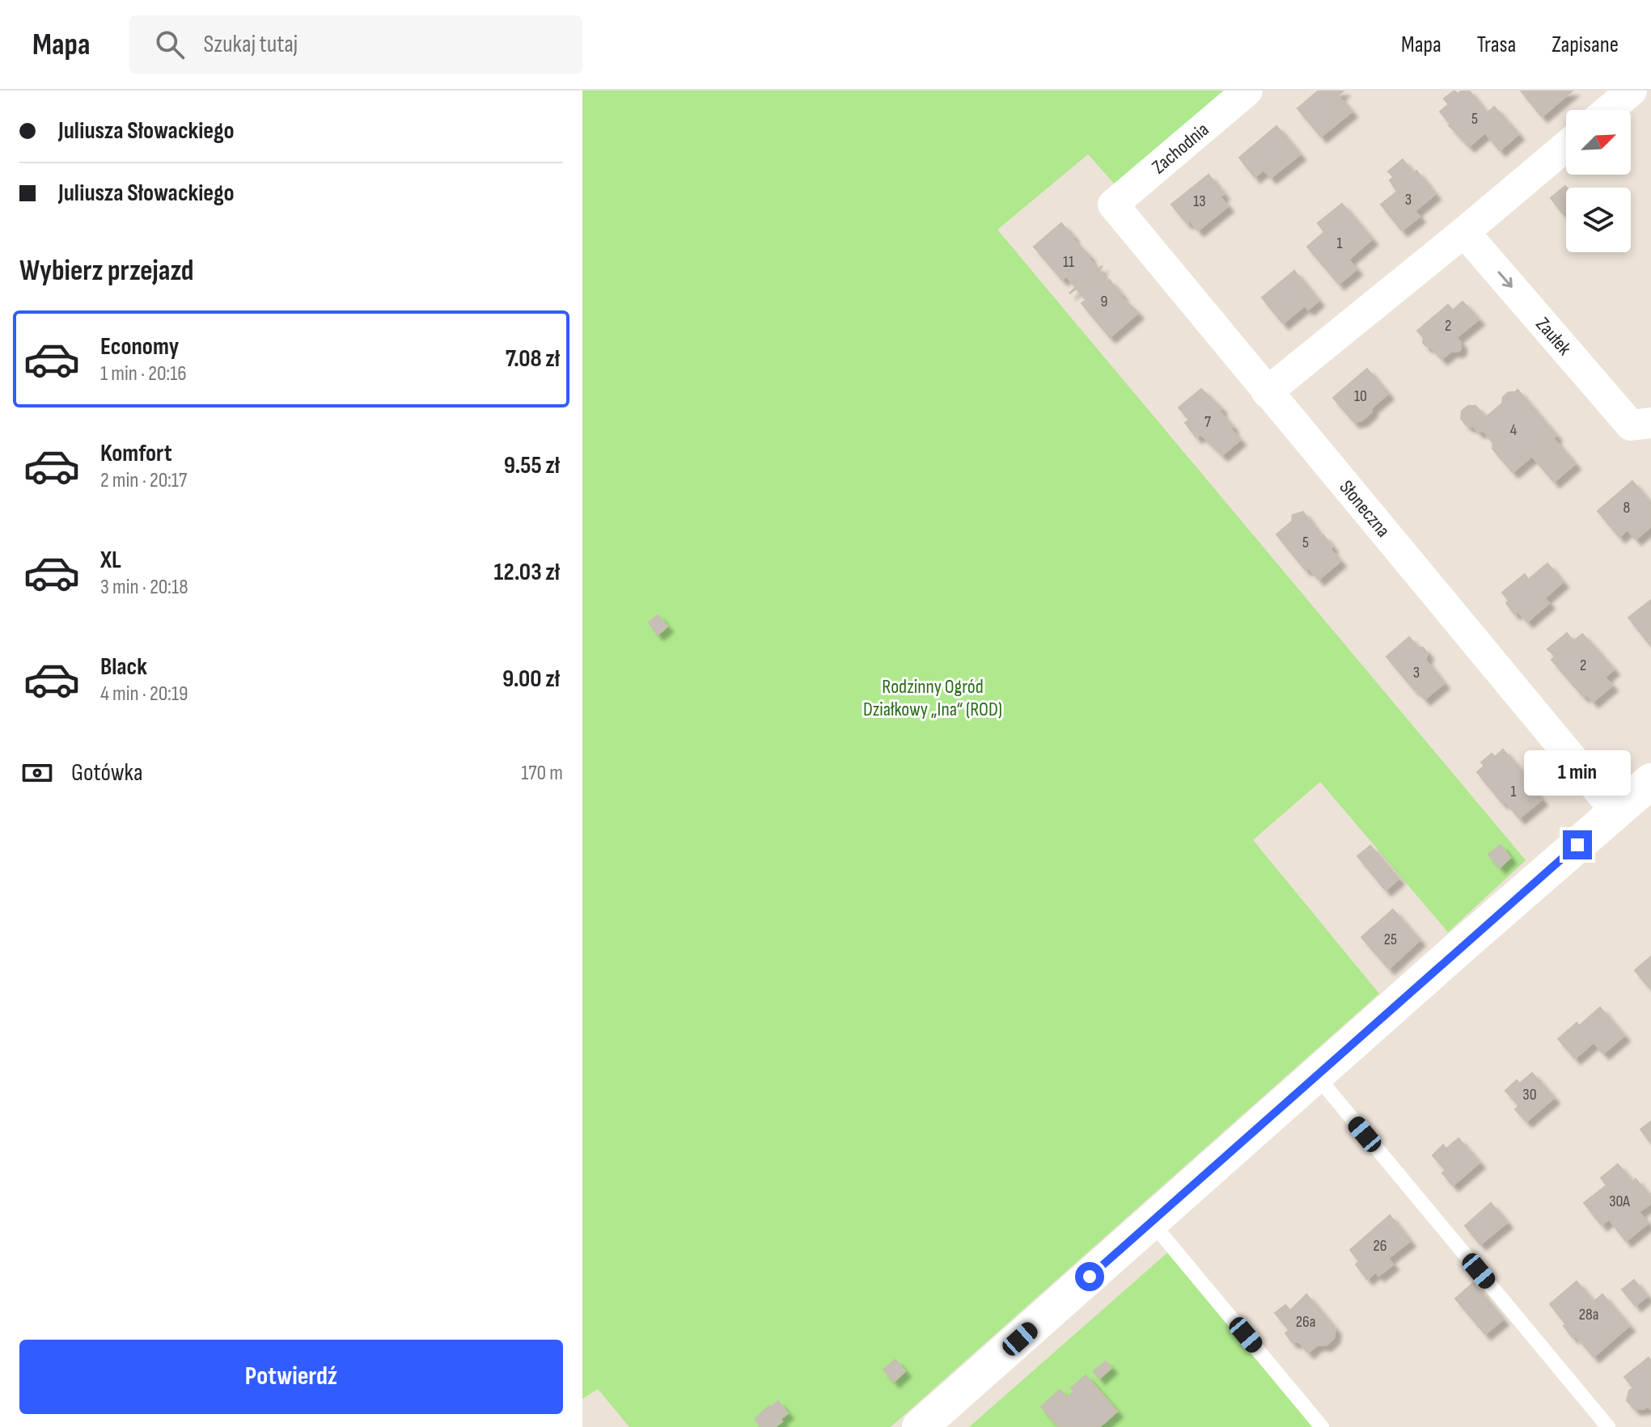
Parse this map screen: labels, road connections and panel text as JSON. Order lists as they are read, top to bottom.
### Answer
{
  "streets": {
    "street": ["Zachodnia", "Zaułek", "Słoneczna"]
  },
  "crossings": [
    ["Zachodnia", "Słoneczna"]
  ],
  "one_way": ["Zaułek"],
  "parks": ["Rodzinny Ogród Działkowy „Ina“ (ROD)"],
  "house_numbers": [
    "5",
    "3",
    "13",
    "1",
    "11",
    "9",
    "2",
    "10",
    "7",
    "4",
    "8",
    "5",
    "2",
    "3",
    "1",
    "25",
    "30",
    "30A",
    "26",
    "28a",
    "26a"
  ],
  "north": "top right",
  "page": {
    "header": "Mapa",
    "search": "Szukaj tutaj",
    "nav": ["Mapa", "Trasa", "Zapisane"],
    "banner": ["Juliusza Słowackiego", "Juliusza Słowackiego"],
    "heading": "Wybierz przejazd",
    "list": [
      {
        "name": "Economy",
        "note": "1 min · 20:16",
        "value": "7.08 zł"
      },
      {
        "name": "Komfort",
        "note": "2 min · 20:17",
        "value": "9.55 zł"
      },
      {
        "name": "XL",
        "note": "3 min · 20:18",
        "value": "12.03 zł"
      },
      {
        "name": "Black",
        "note": "4 min · 20:19",
        "value": "9.00 zł"
      }
    ],
    "pay": ["Gotówka", "170 m"],
    "bubble": "1 min",
    "buttons": "Potwierdź"
  }
}
